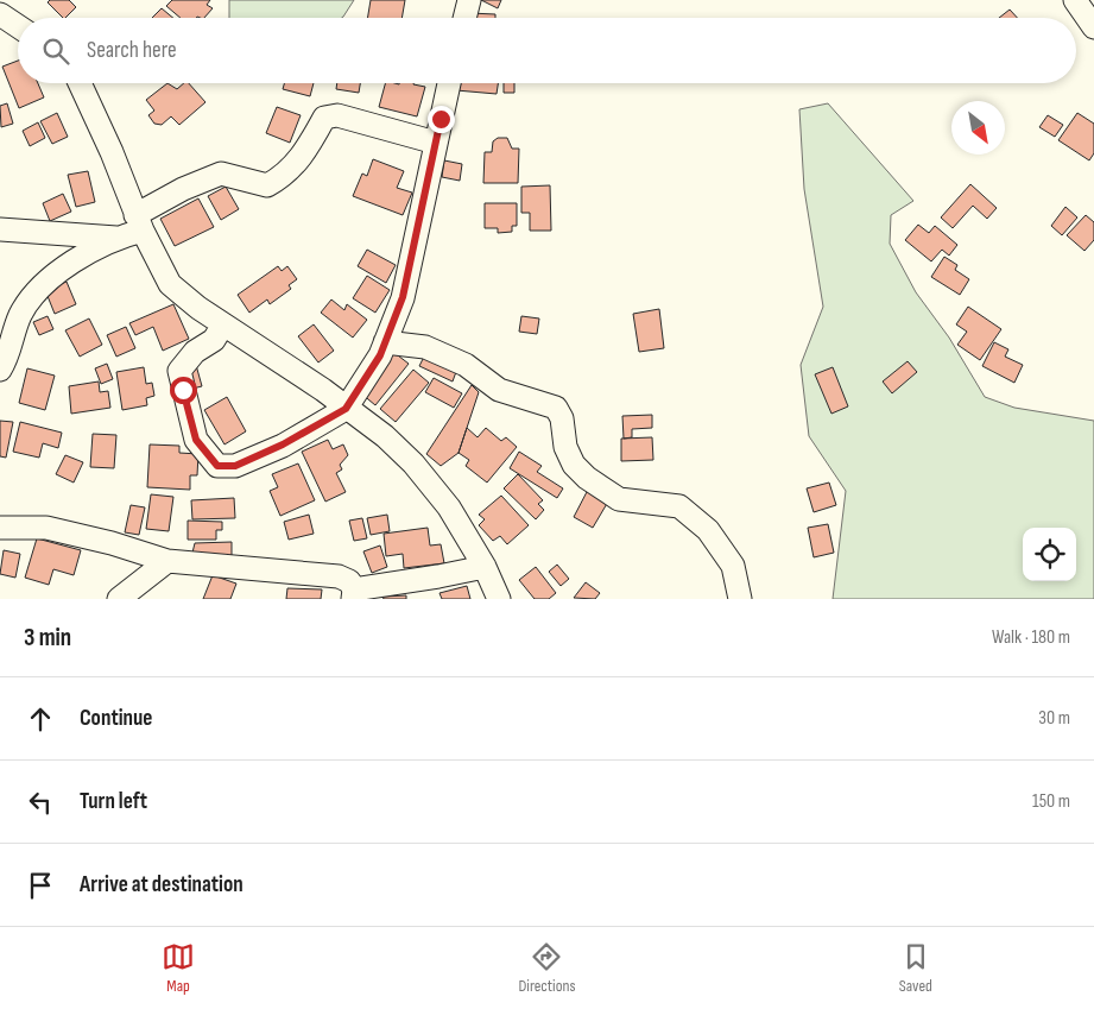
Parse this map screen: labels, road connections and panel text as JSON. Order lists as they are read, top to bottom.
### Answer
{
  "north": "bottom right",
  "page": {
    "search": "Search here",
    "heading": ["3 min", "Walk · 180 m"],
    "list": [
      ["Continue", "30 m"],
      ["Turn left", "150 m"],
      "Arrive at destination"
    ],
    "nav": ["Map", "Directions", "Saved"]
  }
}
